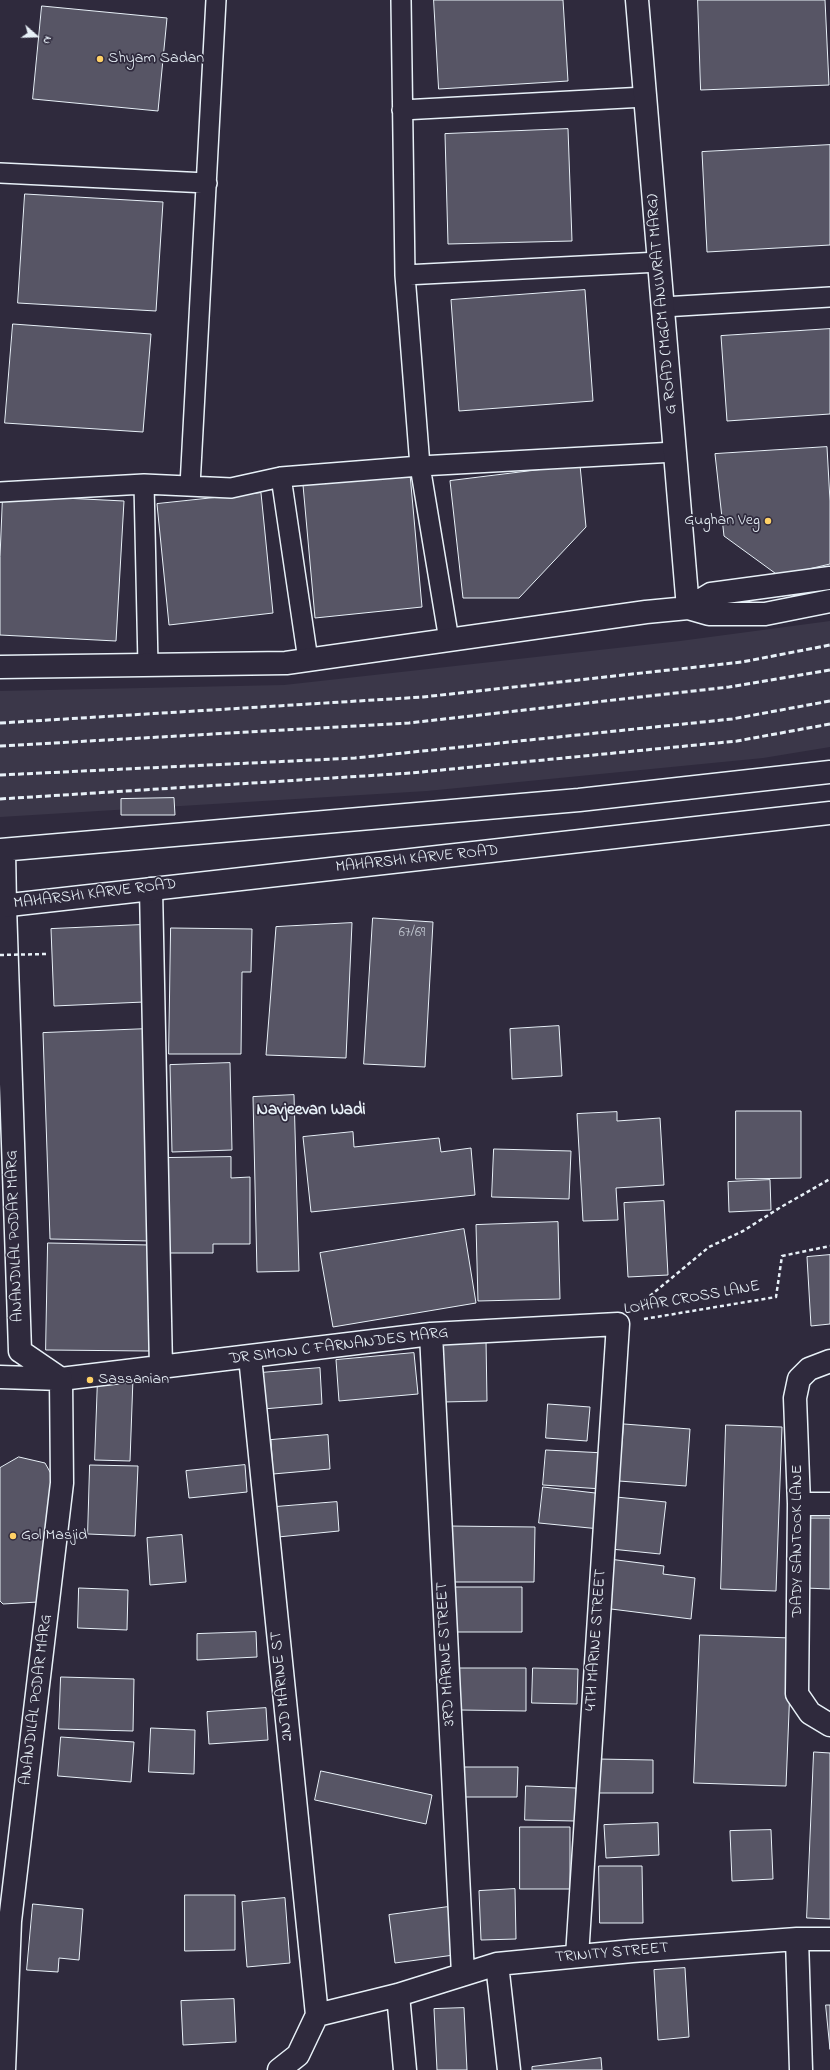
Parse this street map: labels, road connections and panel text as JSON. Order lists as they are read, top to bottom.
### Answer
{
  "streets": {
    "street": [
      "G ROAD (MGCM ANUVRAT MARG)",
      "MAHARSHI KARVE ROAD",
      "ANANDILAL PODAR MARG",
      "DR SIMON C FARNANDES MARG",
      "DADY SANTOOK LANE",
      "4TH MARINE STREET",
      "3RD MARINE STREET",
      "2ND MARINE ST",
      "TRINITY STREET"
    ],
    "path": ["LOHAR CROSS LANE"]
  },
  "crossings": [
    ["MAHARSHI KARVE ROAD", "ANANDILAL PODAR MARG"],
    ["ANANDILAL PODAR MARG", "DR SIMON C FARNANDES MARG"],
    ["LOHAR CROSS LANE", "DR SIMON C FARNANDES MARG"],
    ["LOHAR CROSS LANE", "4TH MARINE STREET"],
    ["DR SIMON C FARNANDES MARG", "4TH MARINE STREET"],
    ["DR SIMON C FARNANDES MARG", "3RD MARINE STREET"],
    ["DR SIMON C FARNANDES MARG", "2ND MARINE ST"],
    ["4TH MARINE STREET", "TRINITY STREET"],
    ["3RD MARINE STREET", "TRINITY STREET"],
    ["2ND MARINE ST", "TRINITY STREET"]
  ],
  "districts": ["Navjeevan Wadi"],
  "places": [
    "Shyam Sadan",
    "Gughan Veg",
    "Sassanian",
    "Gol Masjid"
  ],
  "house_numbers": ["67/69"],
  "north": "right"
}
